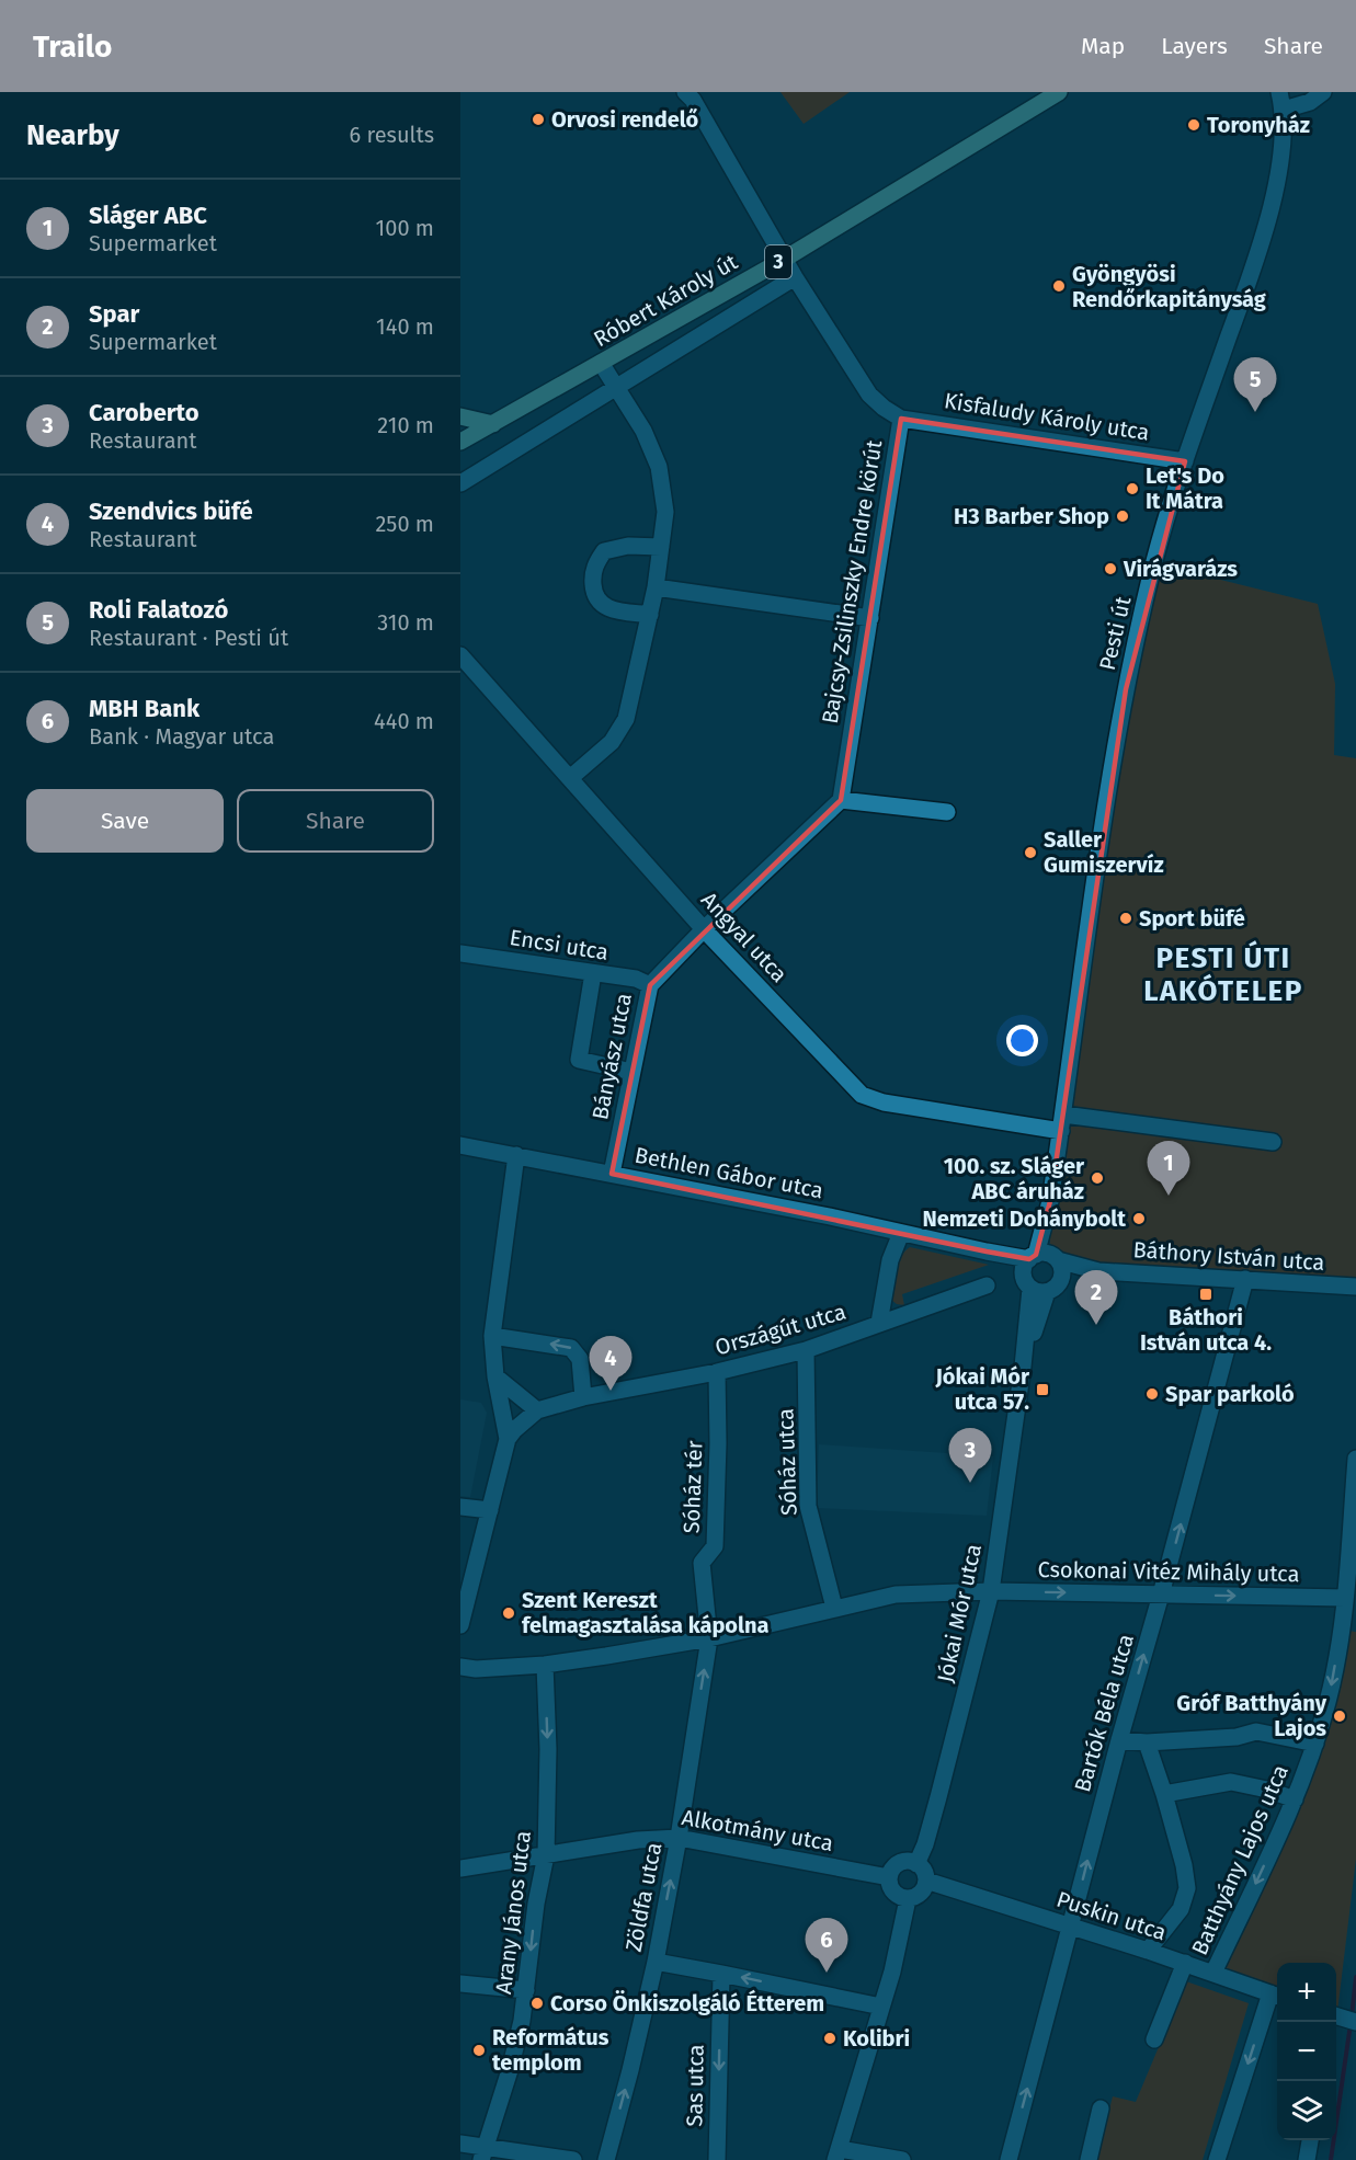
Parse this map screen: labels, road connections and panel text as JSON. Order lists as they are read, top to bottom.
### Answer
{
  "streets": {
    "main road": ["3", "Róbert Károly út"],
    "street": [
      "Kisfaludy Károly utca",
      "Bajcsy-Zsilinszky Endre körút",
      "Pesti út",
      "Angyal utca",
      "Encsi utca",
      "Bányász utca",
      "Bethlen Gábor utca",
      "Báthory István utca",
      "Országút utca",
      "Sóház utca",
      "Sóház tér",
      "Csokonai Vitéz Mihály utca",
      "Jókai Mór utca",
      "Bartók Béla utca",
      "Alkotmány utca",
      "Batthyány Lajos utca",
      "Zöldfa utca",
      "Arany János utca",
      "Puskin utca",
      "Sas utca"
    ]
  },
  "crossings": [
    ["Róbert Károly út", "Bajcsy-Zsilinszky Endre körút"],
    ["Kisfaludy Károly utca", "Bajcsy-Zsilinszky Endre körút"],
    ["Kisfaludy Károly utca", "Pesti út"],
    ["Pesti út", "Angyal utca"],
    ["Pesti út", "Bethlen Gábor utca"],
    ["Pesti út", "Báthory István utca"],
    ["Pesti út", "Jókai Mór utca"],
    ["Angyal utca", "Bányász utca"],
    ["Encsi utca", "Bányász utca"],
    ["Bányász utca", "Bethlen Gábor utca"],
    ["Bethlen Gábor utca", "Báthory István utca"],
    ["Bethlen Gábor utca", "Jókai Mór utca"],
    ["Báthory István utca", "Jókai Mór utca"],
    ["Báthory István utca", "Bartók Béla utca"],
    ["Országút utca", "Sóház utca"],
    ["Országút utca", "Sóház tér"],
    ["Sóház utca", "Csokonai Vitéz Mihály utca"],
    ["Sóház tér", "Csokonai Vitéz Mihály utca"],
    ["Sóház tér", "Zöldfa utca"],
    ["Csokonai Vitéz Mihály utca", "Jókai Mór utca"],
    ["Csokonai Vitéz Mihály utca", "Bartók Béla utca"],
    ["Csokonai Vitéz Mihály utca", "Batthyány Lajos utca"],
    ["Csokonai Vitéz Mihály utca", "Zöldfa utca"],
    ["Csokonai Vitéz Mihály utca", "Arany János utca"],
    ["Jókai Mór utca", "Alkotmány utca"],
    ["Jókai Mór utca", "Puskin utca"],
    ["Bartók Béla utca", "Puskin utca"],
    ["Alkotmány utca", "Zöldfa utca"],
    ["Alkotmány utca", "Arany János utca"],
    ["Alkotmány utca", "Puskin utca"],
    ["Batthyány Lajos utca", "Puskin utca"]
  ],
  "one_way": ["Batthyány Lajos utca", "Zöldfa utca", "Arany János utca"],
  "districts": ["PESTI ÚTI LAKÓTELEP"],
  "places": {
    "other": [
      "Orvosi rendelő",
      "Toronyház",
      "Gyöngyösi Rendőrkapitányság",
      "Let's Do It Mátra",
      "H3 Barber Shop",
      "Virágvarázs",
      "Saller Gumiszervíz",
      "Sport büfé",
      "100. sz. Sláger ABC áruház",
      "Nemzeti Dohánybolt",
      "Spar parkoló",
      "Szent Kereszt felmagasztalása kápolna",
      "Gróf Batthyány Lajos",
      "Corso Önkiszolgáló Étterem",
      "Kolibri",
      "Református templom"
    ],
    "transit": ["Báthori István utca 4.", "Jókai Mór utca 57."]
  },
  "page": {
    "header": "Trailo",
    "nav": ["Map", "Layers", "Share"],
    "heading": ["Nearby", "6 results"],
    "list": [
      {
        "mark": "1",
        "name": "Sláger ABC",
        "note": "Supermarket",
        "value": "100 m"
      },
      {
        "mark": "2",
        "name": "Spar",
        "note": "Supermarket",
        "value": "140 m"
      },
      {
        "mark": "3",
        "name": "Caroberto",
        "note": "Restaurant",
        "value": "210 m"
      },
      {
        "mark": "4",
        "name": "Szendvics büfé",
        "note": "Restaurant",
        "value": "250 m"
      },
      {
        "mark": "5",
        "name": "Roli Falatozó",
        "note": "Restaurant · Pesti út",
        "value": "310 m"
      },
      {
        "mark": "6",
        "name": "MBH Bank",
        "note": "Bank · Magyar utca",
        "value": "440 m"
      }
    ],
    "pins": [
      "5",
      "1",
      "2",
      "4",
      "3",
      "6"
    ],
    "buttons": ["Save", "Share"],
    "map_buttons": ["+", "−"]
  }
}
